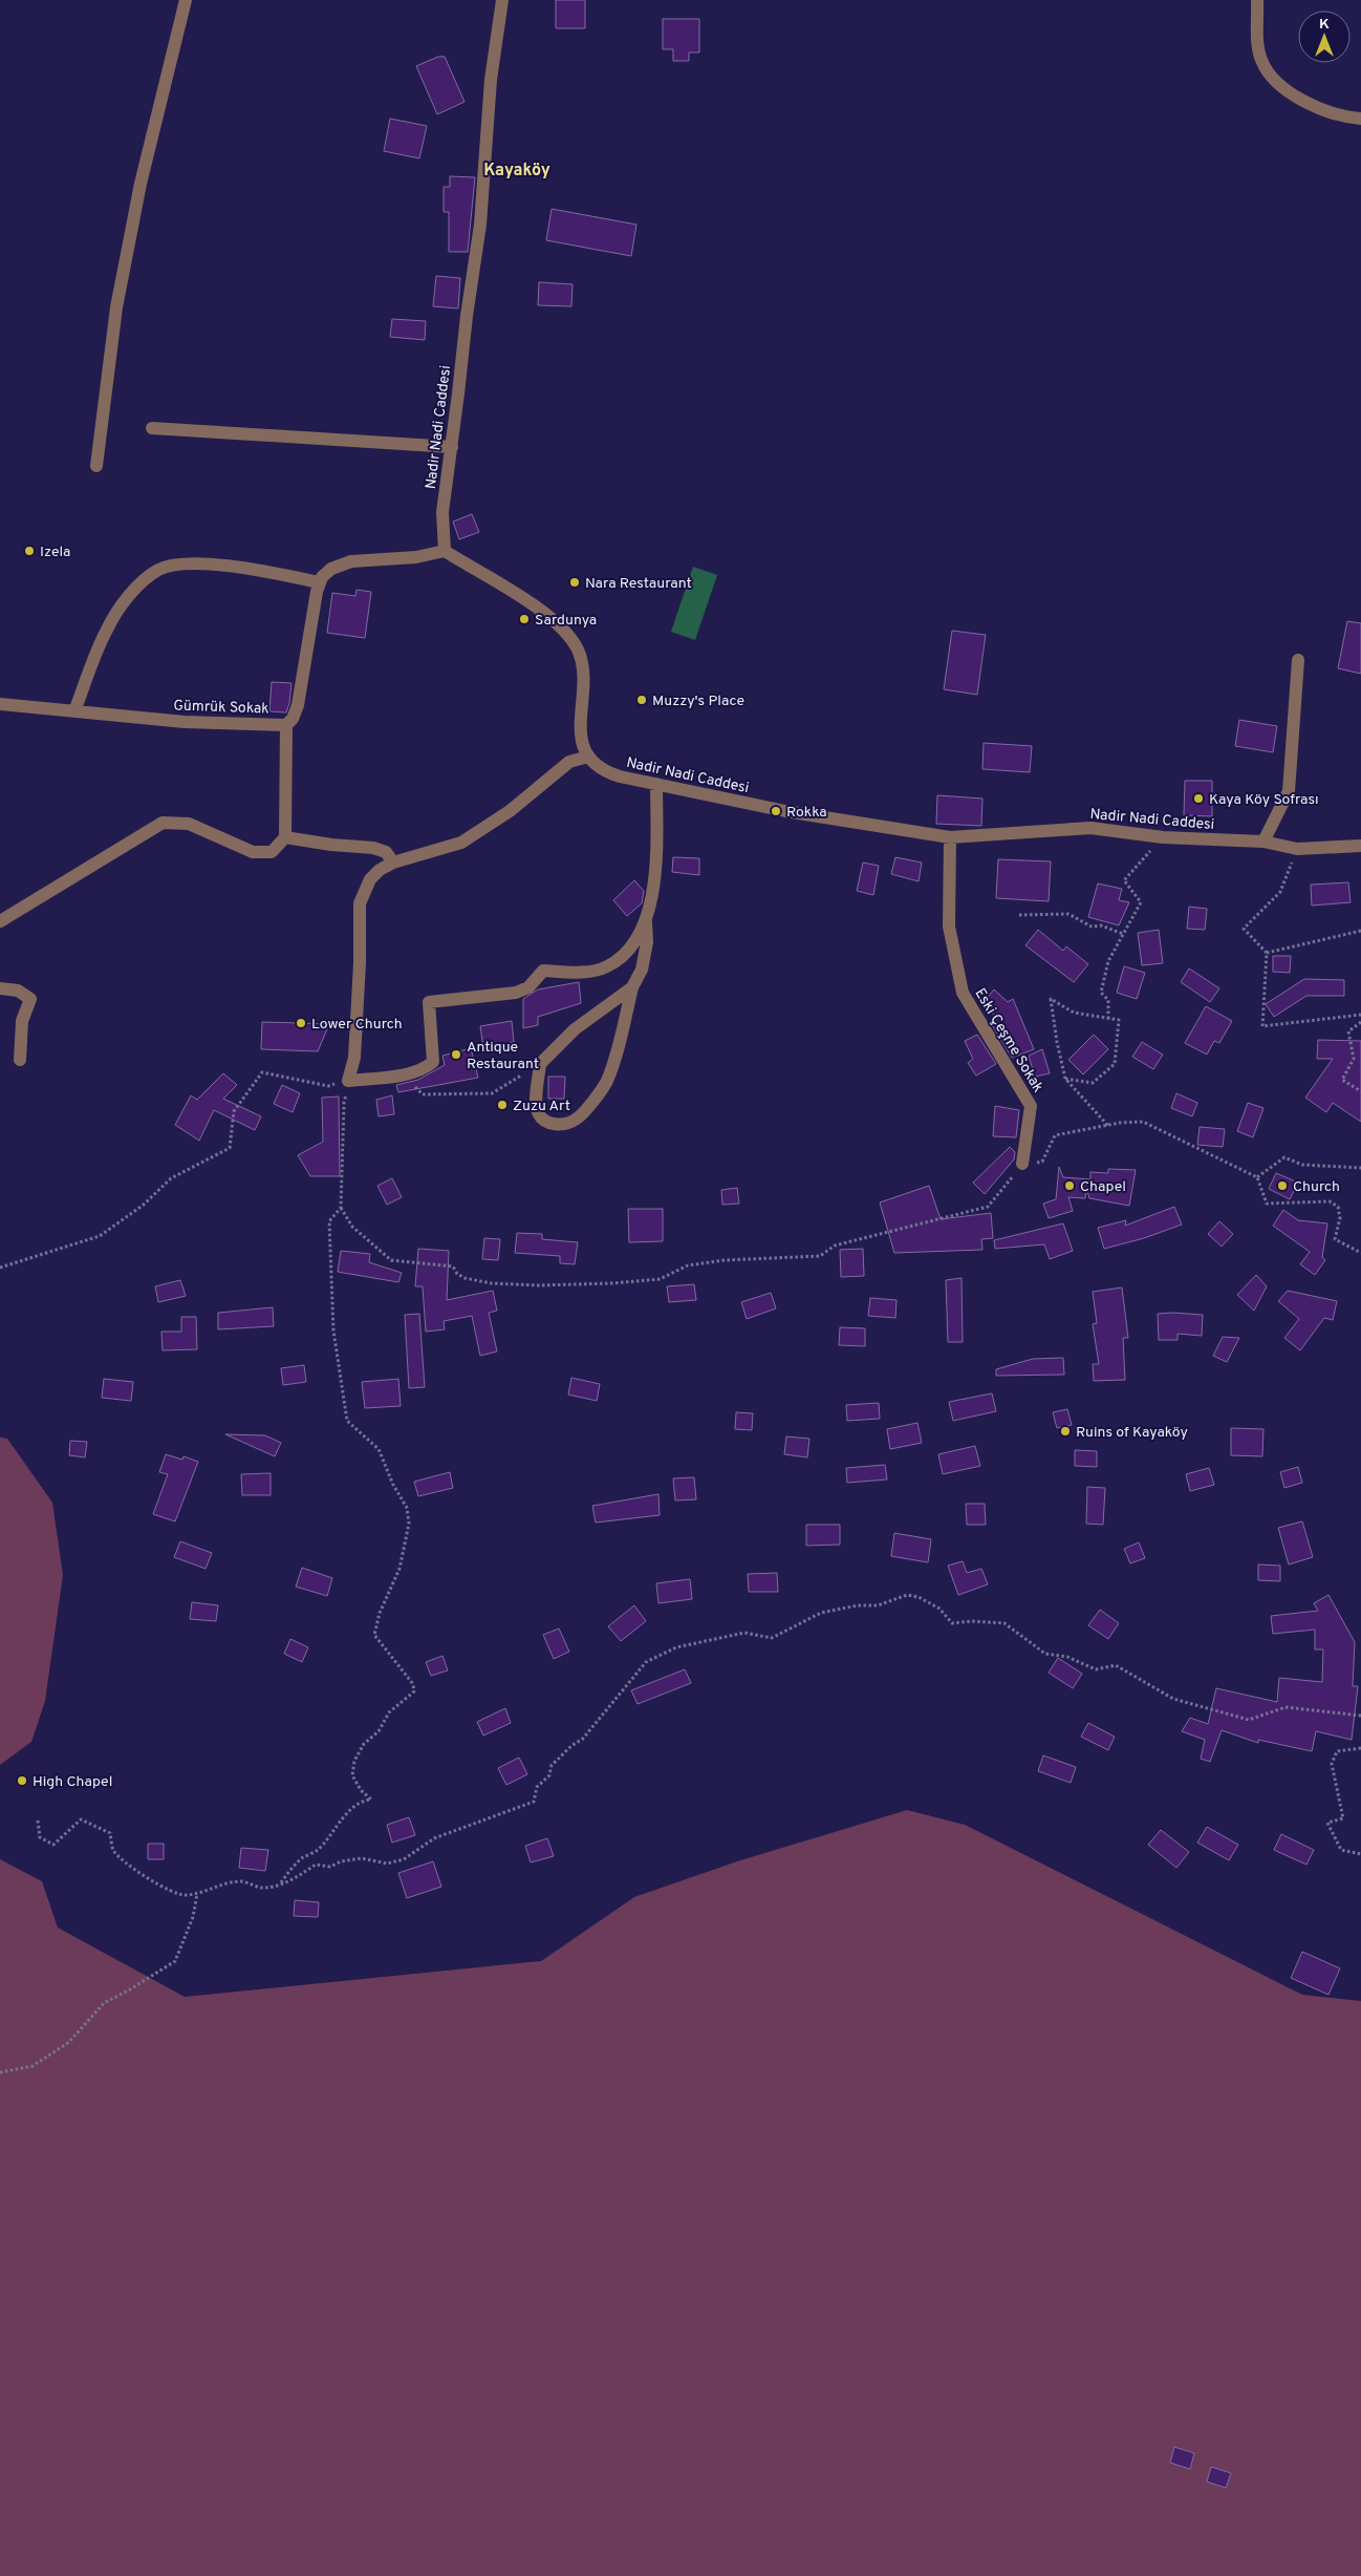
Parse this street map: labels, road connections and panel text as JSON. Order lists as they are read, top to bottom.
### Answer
{
  "streets": {
    "street": ["Nadir Nadi Caddesi", "Gümrük Sokak", "Eski Çeşme Sokak"]
  },
  "crossings": [
    ["Nadir Nadi Caddesi", "Eski Çeşme Sokak"]
  ],
  "districts": ["Kayaköy"],
  "places": [
    "Izela",
    "Nara Restaurant",
    "Sardunya",
    "Muzzy's Place",
    "Kaya Köy Sofrası",
    "Rokka",
    "Lower Church",
    "Antique Restaurant",
    "Zuzu Art",
    "Chapel",
    "Church",
    "Ruins of Kayaköy",
    "High Chapel"
  ],
  "north": "top"
}
